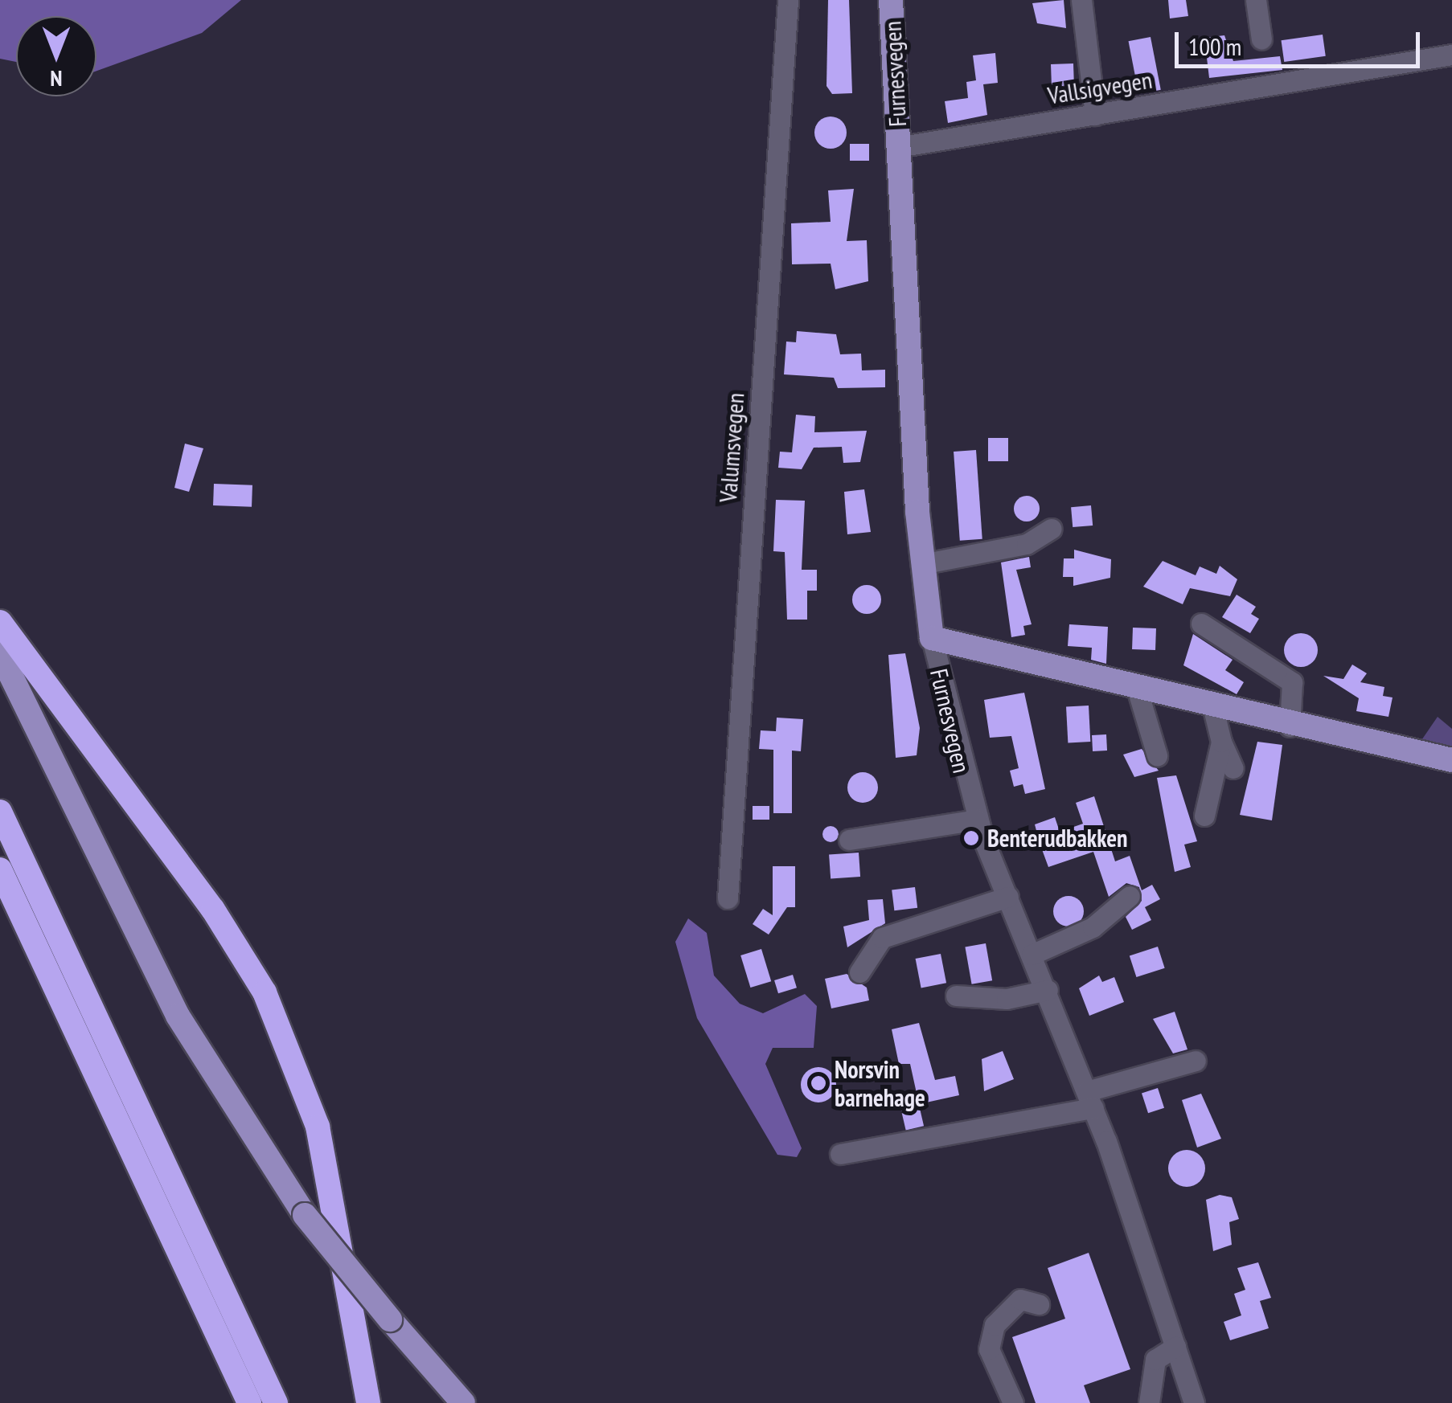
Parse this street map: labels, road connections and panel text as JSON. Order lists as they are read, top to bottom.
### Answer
{
  "streets": {
    "main road": ["Furnesvegen"],
    "street": ["Vallsigvegen", "Valumsvegen"]
  },
  "crossings": [
    ["Furnesvegen", "Vallsigvegen"]
  ],
  "places": ["Benterudbakken", "Norsvin barnehage"],
  "scale_bar": "100 m",
  "north": "bottom"
}
